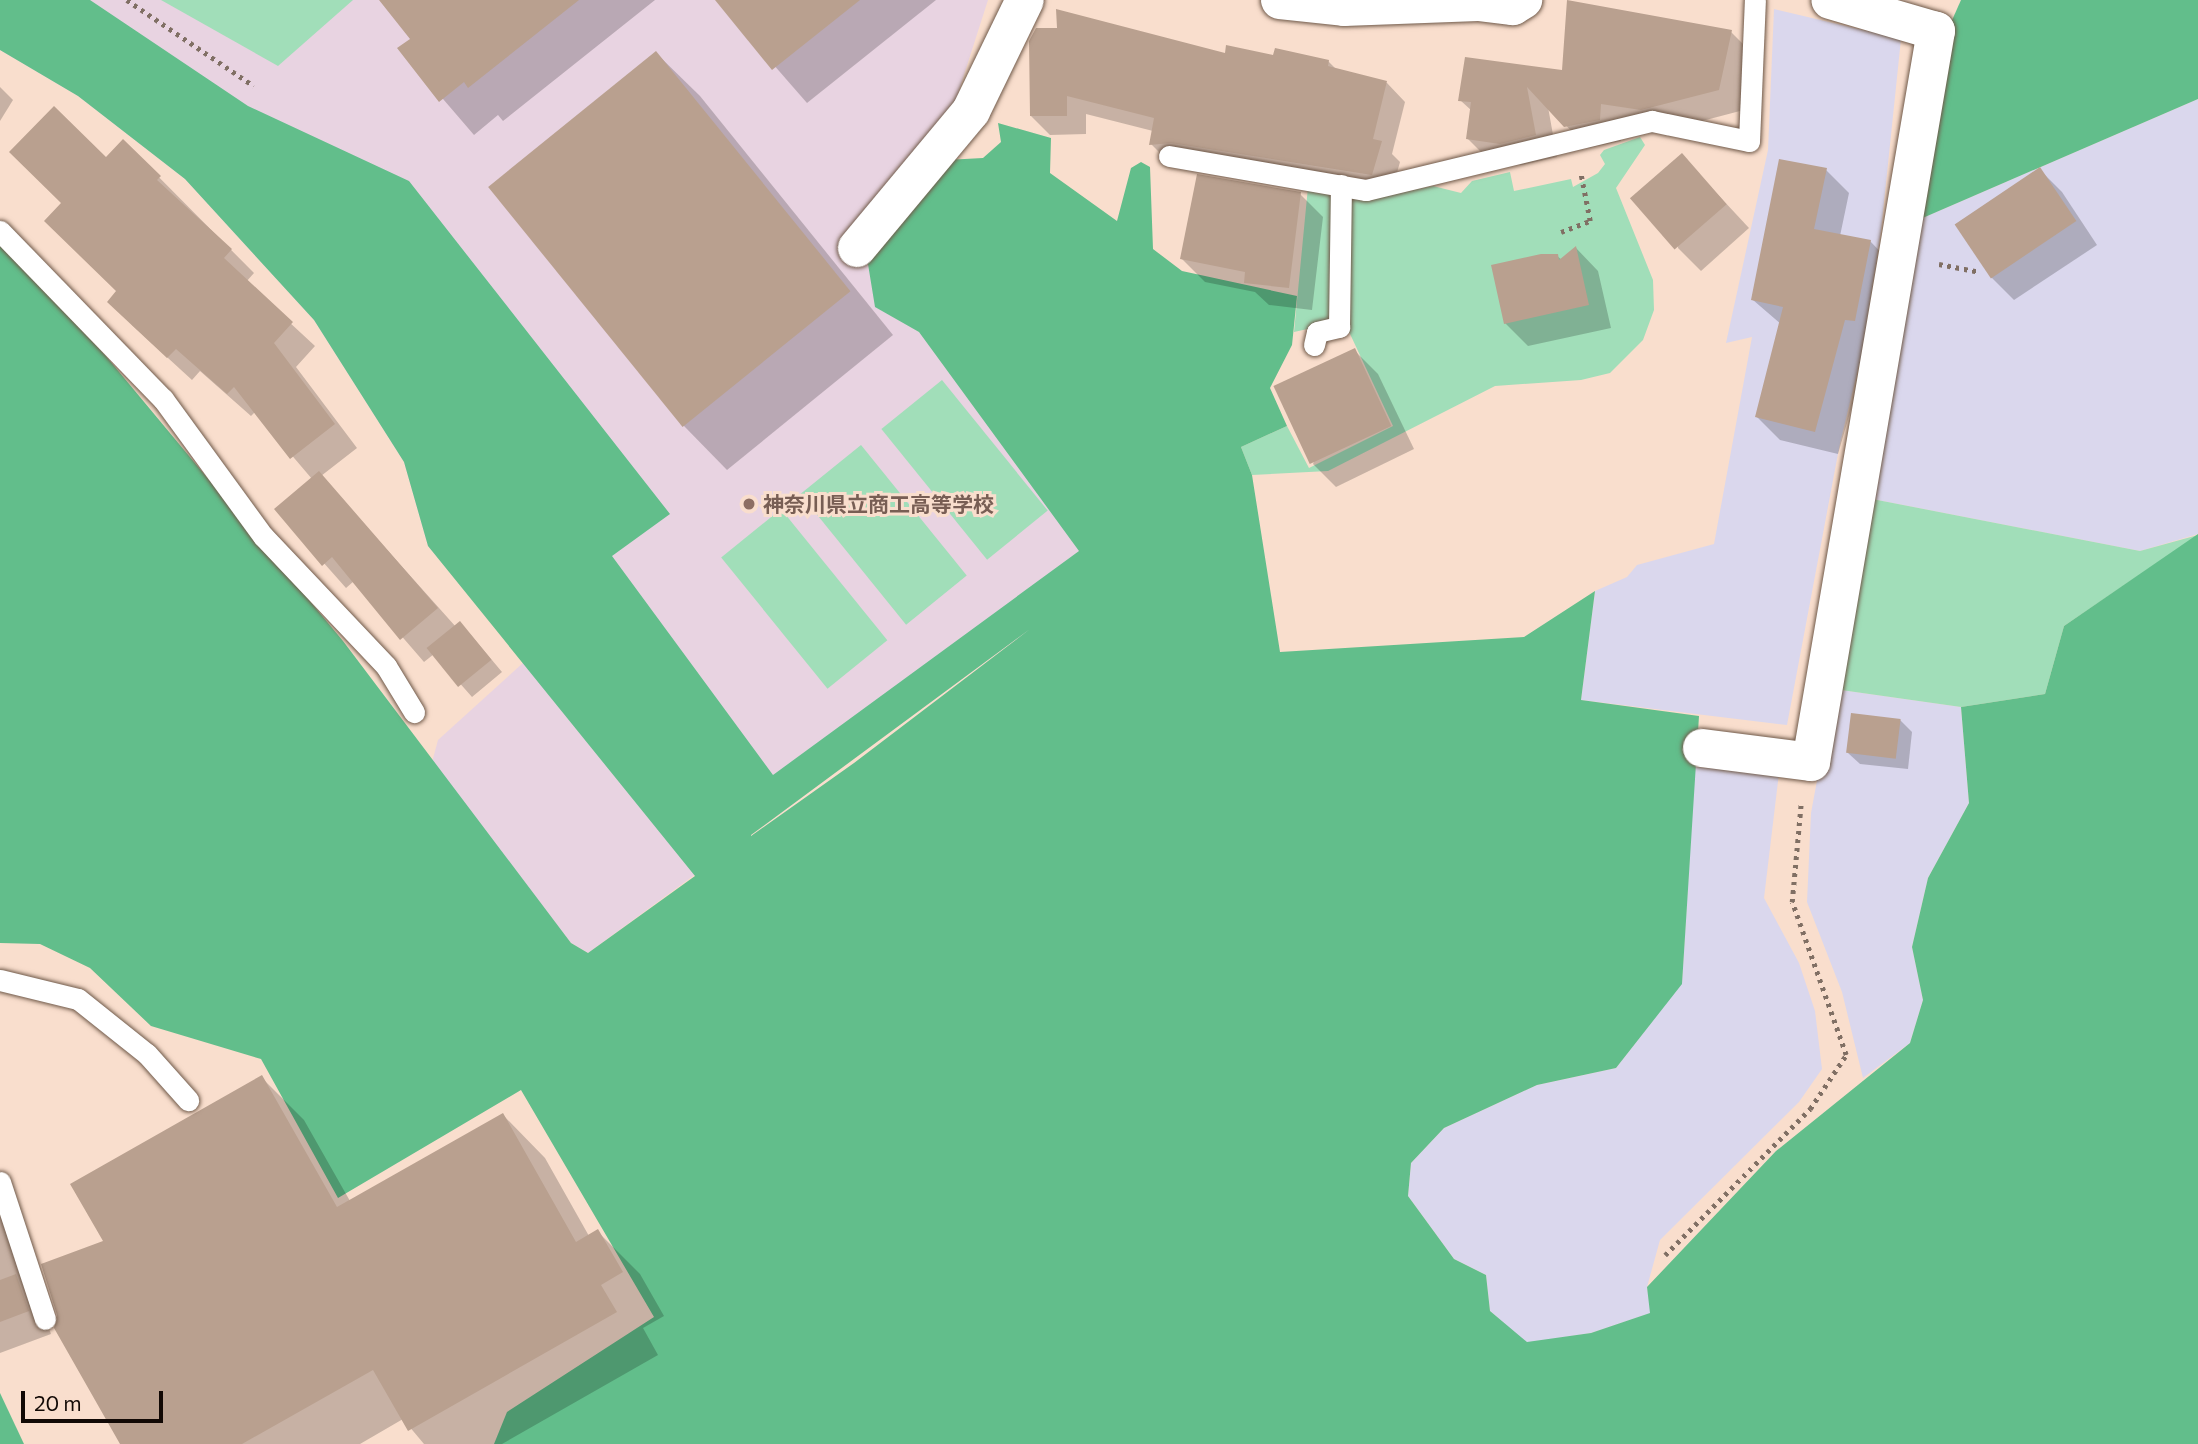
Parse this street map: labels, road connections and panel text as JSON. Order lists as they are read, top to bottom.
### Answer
{
  "places": ["神奈川県立商工高等学校"],
  "scale_bar": "20 m"
}
